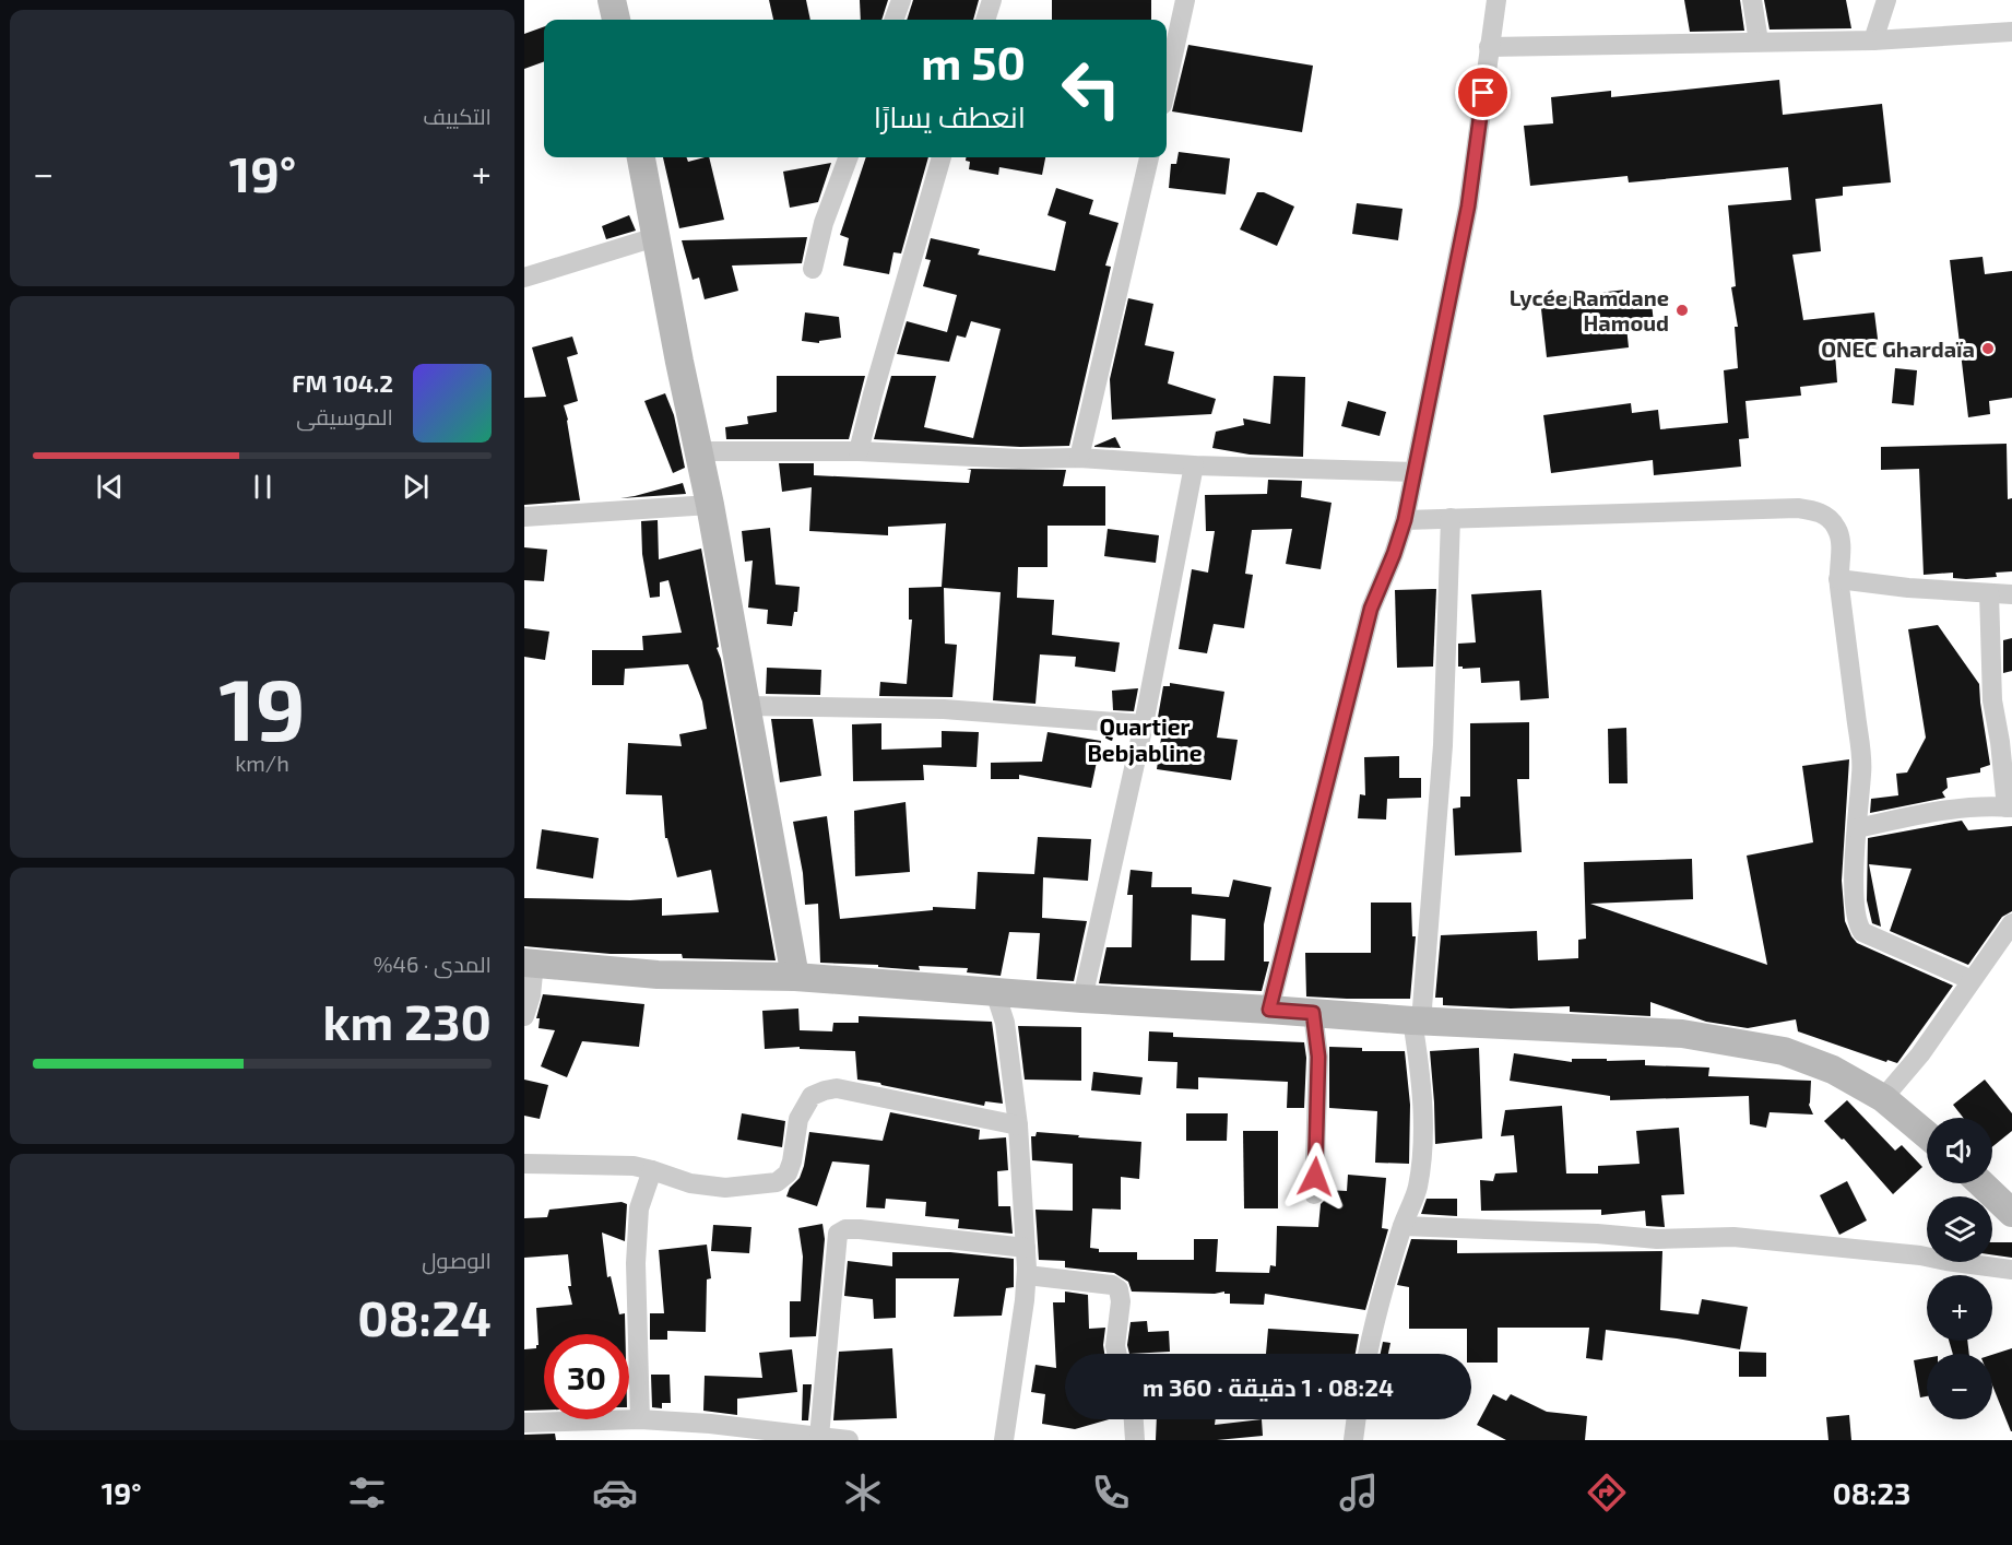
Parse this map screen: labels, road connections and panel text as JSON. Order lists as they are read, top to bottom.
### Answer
{
  "districts": ["Quartier Bebjabline"],
  "places": ["Lycée Ramdane Hamoud", "ONEC Ghardaïa"],
  "page": {
    "tile": [
      "التكييف",
      ["19", "km/h"],
      ["المدى · 46%", "230 km"],
      ["الوصول", "08:24"]
    ],
    "turn": ["50 m", "انعطف يسارًا"],
    "heat": ["−", "19°", "+"],
    "song": ["104.2 FM", "الموسيقى"],
    "map_buttons": ["+", "−"],
    "limit": "30",
    "trip": "08:24 · 1 دقيقة · 360 m",
    "tabs": ["08:23", "19°"]
  }
}
